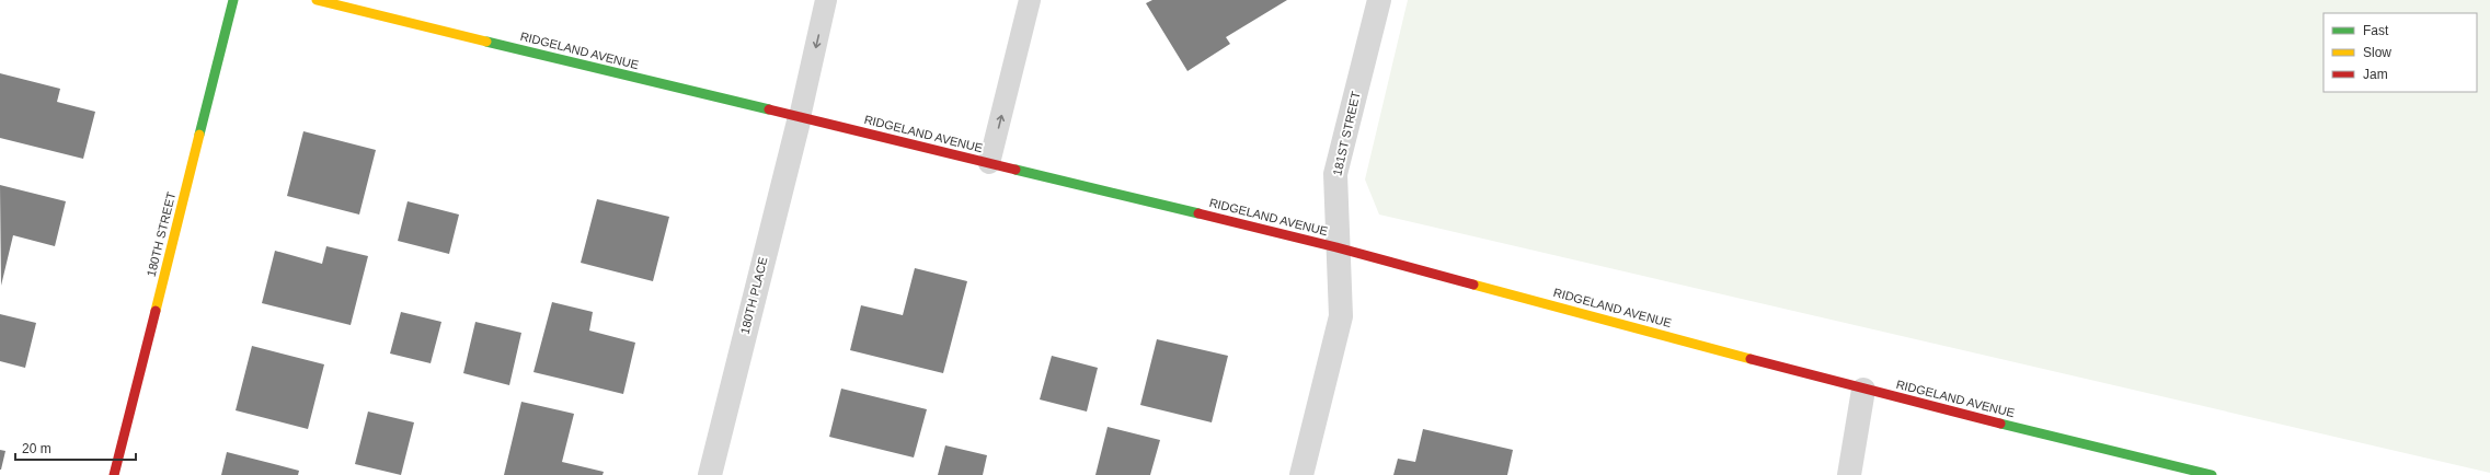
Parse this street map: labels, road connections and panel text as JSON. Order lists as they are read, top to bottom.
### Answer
{
  "streets": {
    "street": [
      "RIDGELAND AVENUE",
      "181ST STREET",
      "180TH STREET",
      "180TH PLACE"
    ]
  },
  "crossings": [
    ["RIDGELAND AVENUE", "181ST STREET"],
    ["RIDGELAND AVENUE", "180TH PLACE"]
  ],
  "legend": ["Fast", "Slow", "Jam"],
  "scale_bar": "20 m"
}
